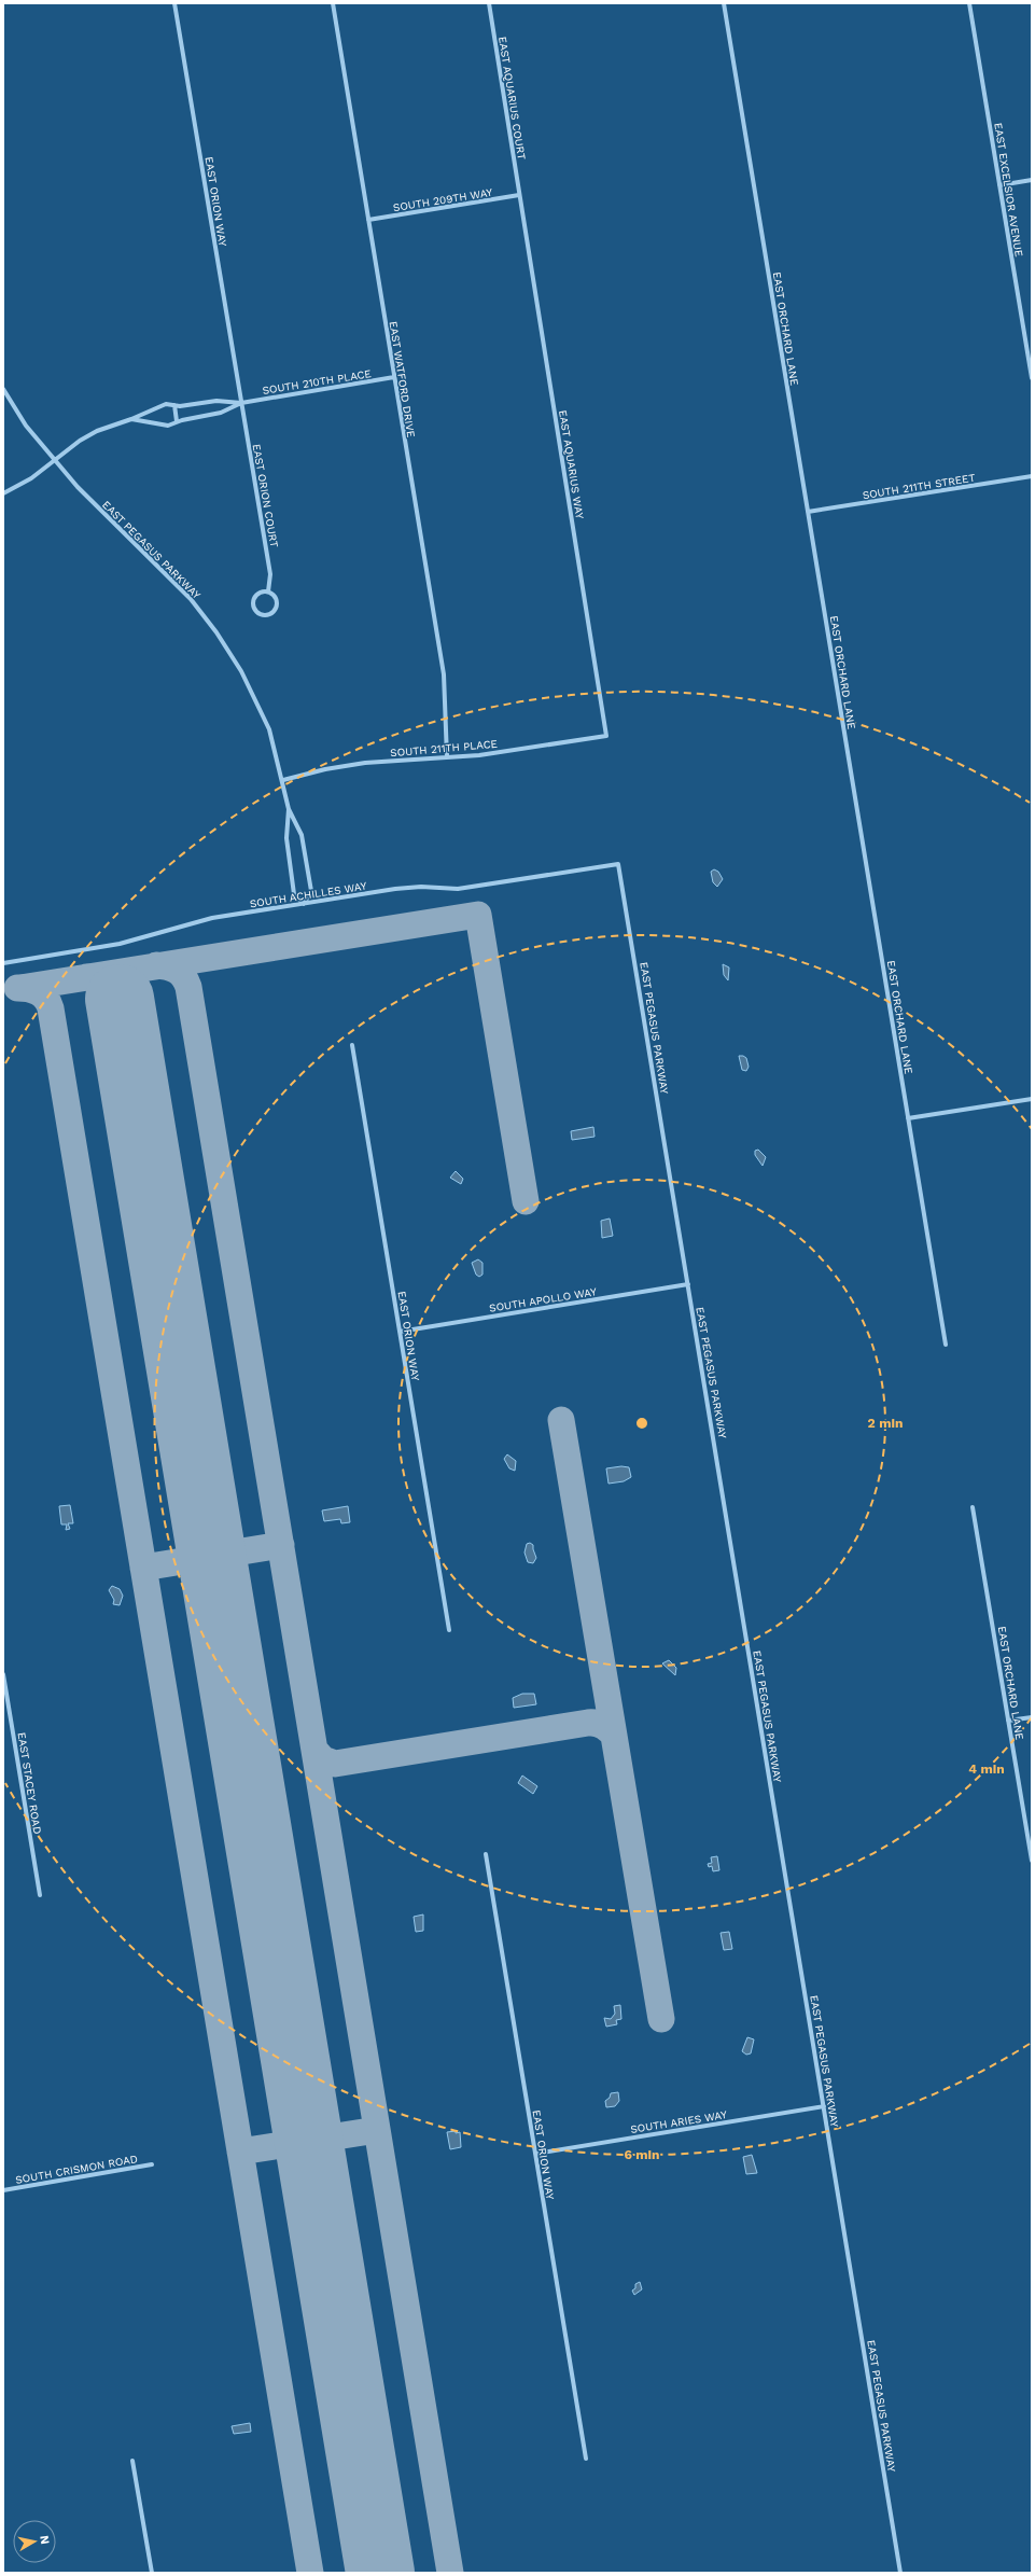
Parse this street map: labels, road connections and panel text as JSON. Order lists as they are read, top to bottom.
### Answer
{
  "streets": {
    "street": [
      "EAST AQUARIUS COURT",
      "EAST EXCELSIOR AVENUE",
      "SOUTH 209TH WAY",
      "EAST ORION WAY",
      "EAST ORCHARD LANE",
      "EAST WATFORD DRIVE",
      "SOUTH 210TH PLACE",
      "EAST AQUARIUS WAY",
      "SOUTH 211TH STREET",
      "EAST ORION COURT",
      "EAST PEGASUS PARKWAY",
      "SOUTH 211TH PLACE",
      "SOUTH ACHILLES WAY",
      "SOUTH APOLLO WAY",
      "EAST STACEY ROAD",
      "SOUTH ARIES WAY",
      "SOUTH CRISMON ROAD"
    ]
  },
  "crossings": [
    ["EAST AQUARIUS COURT", "SOUTH 209TH WAY"],
    ["EAST AQUARIUS COURT", "EAST AQUARIUS WAY"],
    ["SOUTH 209TH WAY", "EAST WATFORD DRIVE"],
    ["SOUTH 209TH WAY", "EAST AQUARIUS WAY"],
    ["EAST ORION WAY", "SOUTH 210TH PLACE"],
    ["EAST ORION WAY", "EAST ORION COURT"],
    ["EAST ORION WAY", "SOUTH APOLLO WAY"],
    ["EAST ORION WAY", "SOUTH ARIES WAY"],
    ["EAST ORCHARD LANE", "SOUTH 211TH STREET"],
    ["EAST WATFORD DRIVE", "SOUTH 210TH PLACE"],
    ["EAST WATFORD DRIVE", "SOUTH 211TH PLACE"],
    ["SOUTH 210TH PLACE", "EAST ORION COURT"],
    ["SOUTH 210TH PLACE", "EAST PEGASUS PARKWAY"],
    ["EAST AQUARIUS WAY", "SOUTH 211TH PLACE"],
    ["EAST PEGASUS PARKWAY", "SOUTH 211TH PLACE"],
    ["EAST PEGASUS PARKWAY", "SOUTH ACHILLES WAY"],
    ["EAST PEGASUS PARKWAY", "SOUTH APOLLO WAY"],
    ["EAST PEGASUS PARKWAY", "SOUTH ARIES WAY"]
  ],
  "north": "right",
  "rings": ["2 min", "4 min", "6 min"]
}
